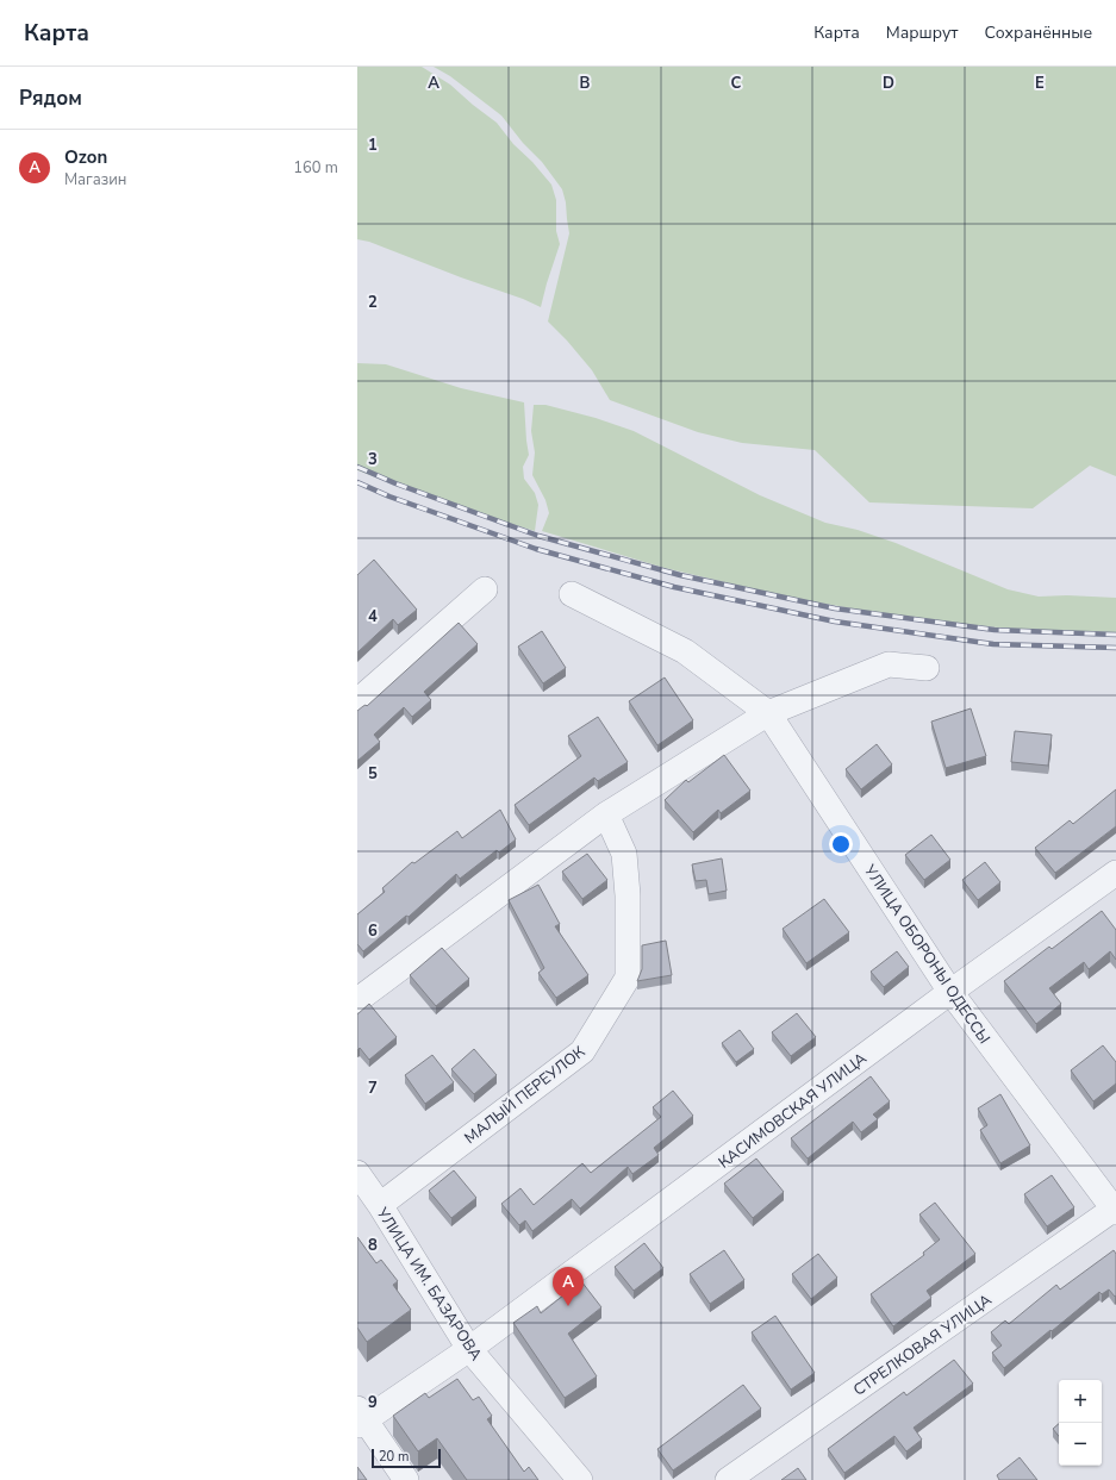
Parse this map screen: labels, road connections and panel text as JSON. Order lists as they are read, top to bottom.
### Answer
{
  "streets": {
    "street": [
      "УЛИЦА ОБОРОНЫ ОДЕССЫ",
      "МАЛЫЙ ПЕРЕУЛОК",
      "КАСИМОВСКАЯ УЛИЦА",
      "УЛИЦА ИМ. БАЗАРОВА",
      "СТРЕЛКОВАЯ УЛИЦА"
    ]
  },
  "crossings": [
    ["УЛИЦА ОБОРОНЫ ОДЕССЫ", "КАСИМОВСКАЯ УЛИЦА"],
    ["УЛИЦА ОБОРОНЫ ОДЕССЫ", "СТРЕЛКОВАЯ УЛИЦА"],
    ["МАЛЫЙ ПЕРЕУЛОК", "УЛИЦА ИМ. БАЗАРОВА"],
    ["КАСИМОВСКАЯ УЛИЦА", "УЛИЦА ИМ. БАЗАРОВА"]
  ],
  "scale_bar": "20 m",
  "page": {
    "header": "Карта",
    "nav": ["Карта", "Маршрут", "Сохранённые"],
    "heading": "Рядом",
    "list": [
      {
        "mark": "A",
        "name": "Ozon",
        "note": "Магазин",
        "value": "160 m"
      }
    ],
    "pins": "A",
    "map_buttons": ["+", "−"],
    "scale": "20 m"
  },
  "grid": {
    "columns": [
      "A",
      "B",
      "C",
      "D",
      "E"
    ],
    "rows": [
      "1",
      "2",
      "3",
      "4",
      "5",
      "6",
      "7",
      "8",
      "9"
    ]
  }
}
